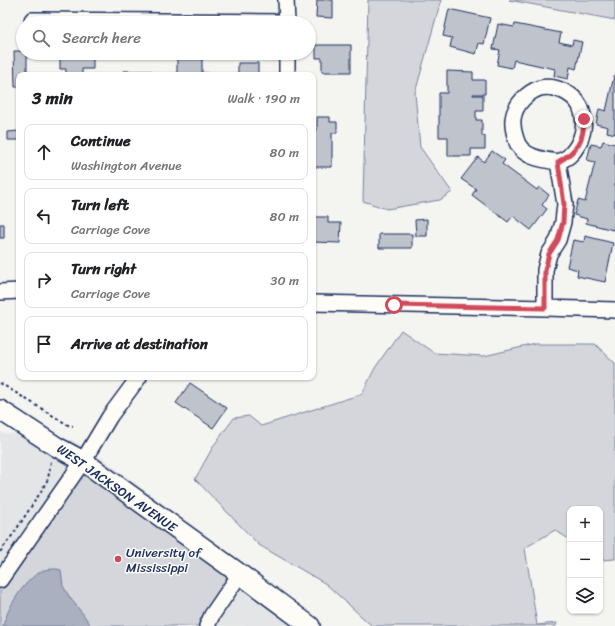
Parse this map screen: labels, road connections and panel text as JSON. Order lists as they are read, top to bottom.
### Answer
{
  "streets": {
    "main road": ["WEST JACKSON AVENUE"]
  },
  "places": ["University of Mississippi"],
  "page": {
    "search": "Search here",
    "heading": ["3 min", "Walk · 190 m"],
    "list": [
      ["Continue", "Washington Avenue", "80 m"],
      ["Turn left", "Carriage Cove", "80 m"],
      ["Turn right", "Carriage Cove", "30 m"],
      "Arrive at destination"
    ],
    "map_buttons": ["+", "−"]
  }
}
